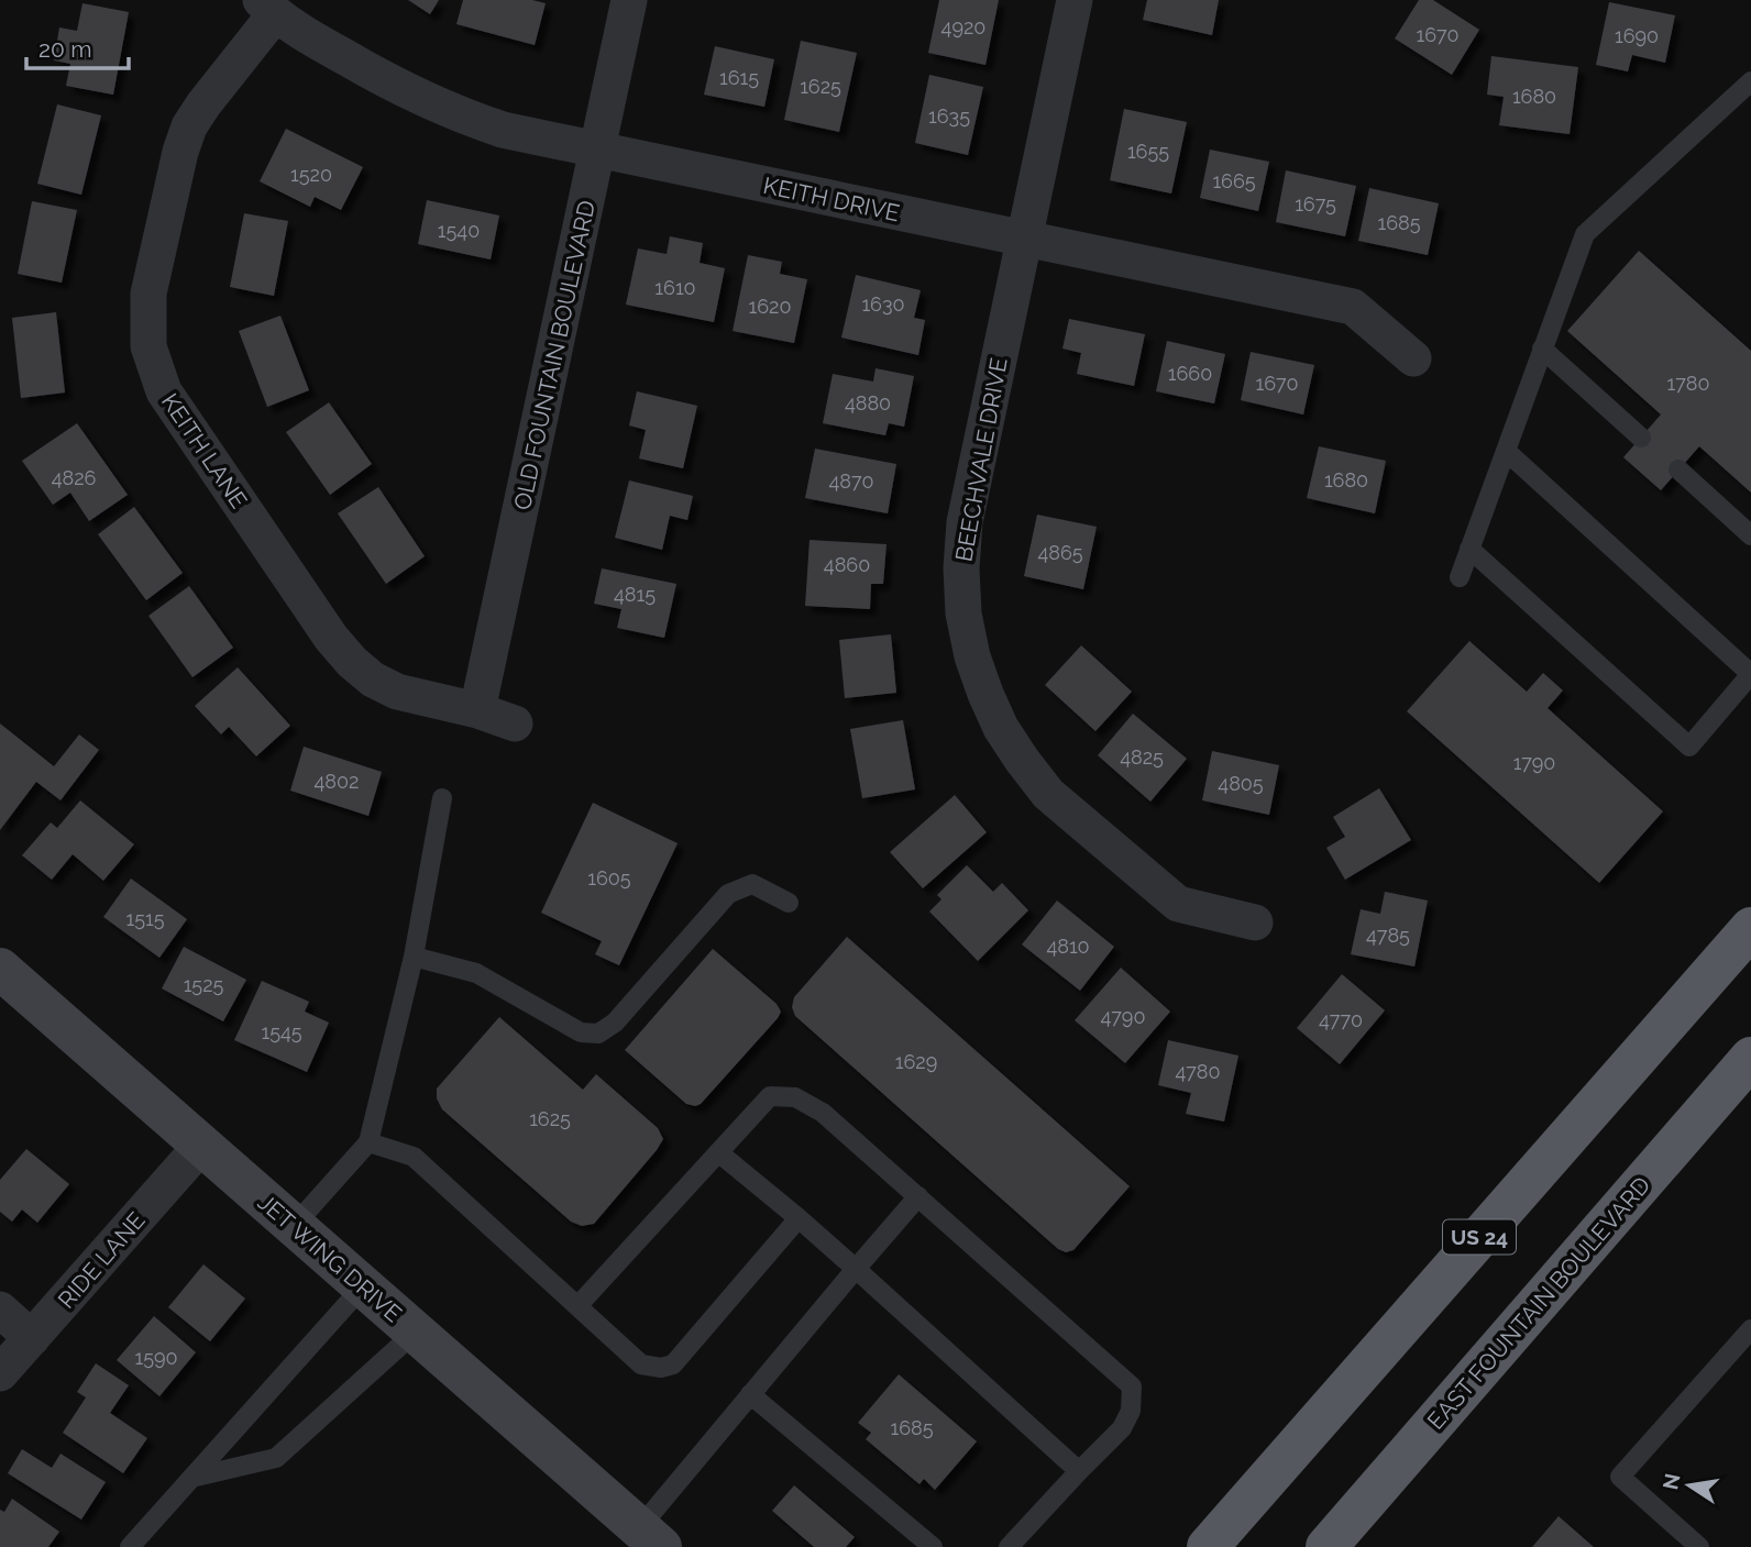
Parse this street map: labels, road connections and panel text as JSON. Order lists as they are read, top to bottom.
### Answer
{
  "streets": {
    "highway": ["US 24", "EAST FOUNTAIN BOULEVARD"],
    "main road": ["JET WING DRIVE"],
    "street": [
      "KEITH DRIVE",
      "OLD FOUNTAIN BOULEVARD",
      "KEITH LANE",
      "BEECHVALE DRIVE",
      "RIDE LANE"
    ]
  },
  "crossings": [
    ["KEITH DRIVE", "OLD FOUNTAIN BOULEVARD"],
    ["KEITH DRIVE", "KEITH LANE"],
    ["KEITH DRIVE", "BEECHVALE DRIVE"],
    ["OLD FOUNTAIN BOULEVARD", "KEITH LANE"],
    ["JET WING DRIVE", "RIDE LANE"]
  ],
  "house_numbers": [
    "4920",
    "1670",
    "1690",
    "1615",
    "1625",
    "1680",
    "1635",
    "1655",
    "1520",
    "1665",
    "1675",
    "1685",
    "1540",
    "1610",
    "1630",
    "1620",
    "1660",
    "1670",
    "1780",
    "4880",
    "4826",
    "1680",
    "4870",
    "4865",
    "4860",
    "4815",
    "4825",
    "1790",
    "4802",
    "4805",
    "1605",
    "1515",
    "4785",
    "4810",
    "1525",
    "4790",
    "4770",
    "1545",
    "1629",
    "4780",
    "1625",
    "1590",
    "1685"
  ],
  "scale_bar": "20 m",
  "north": "left"
}
